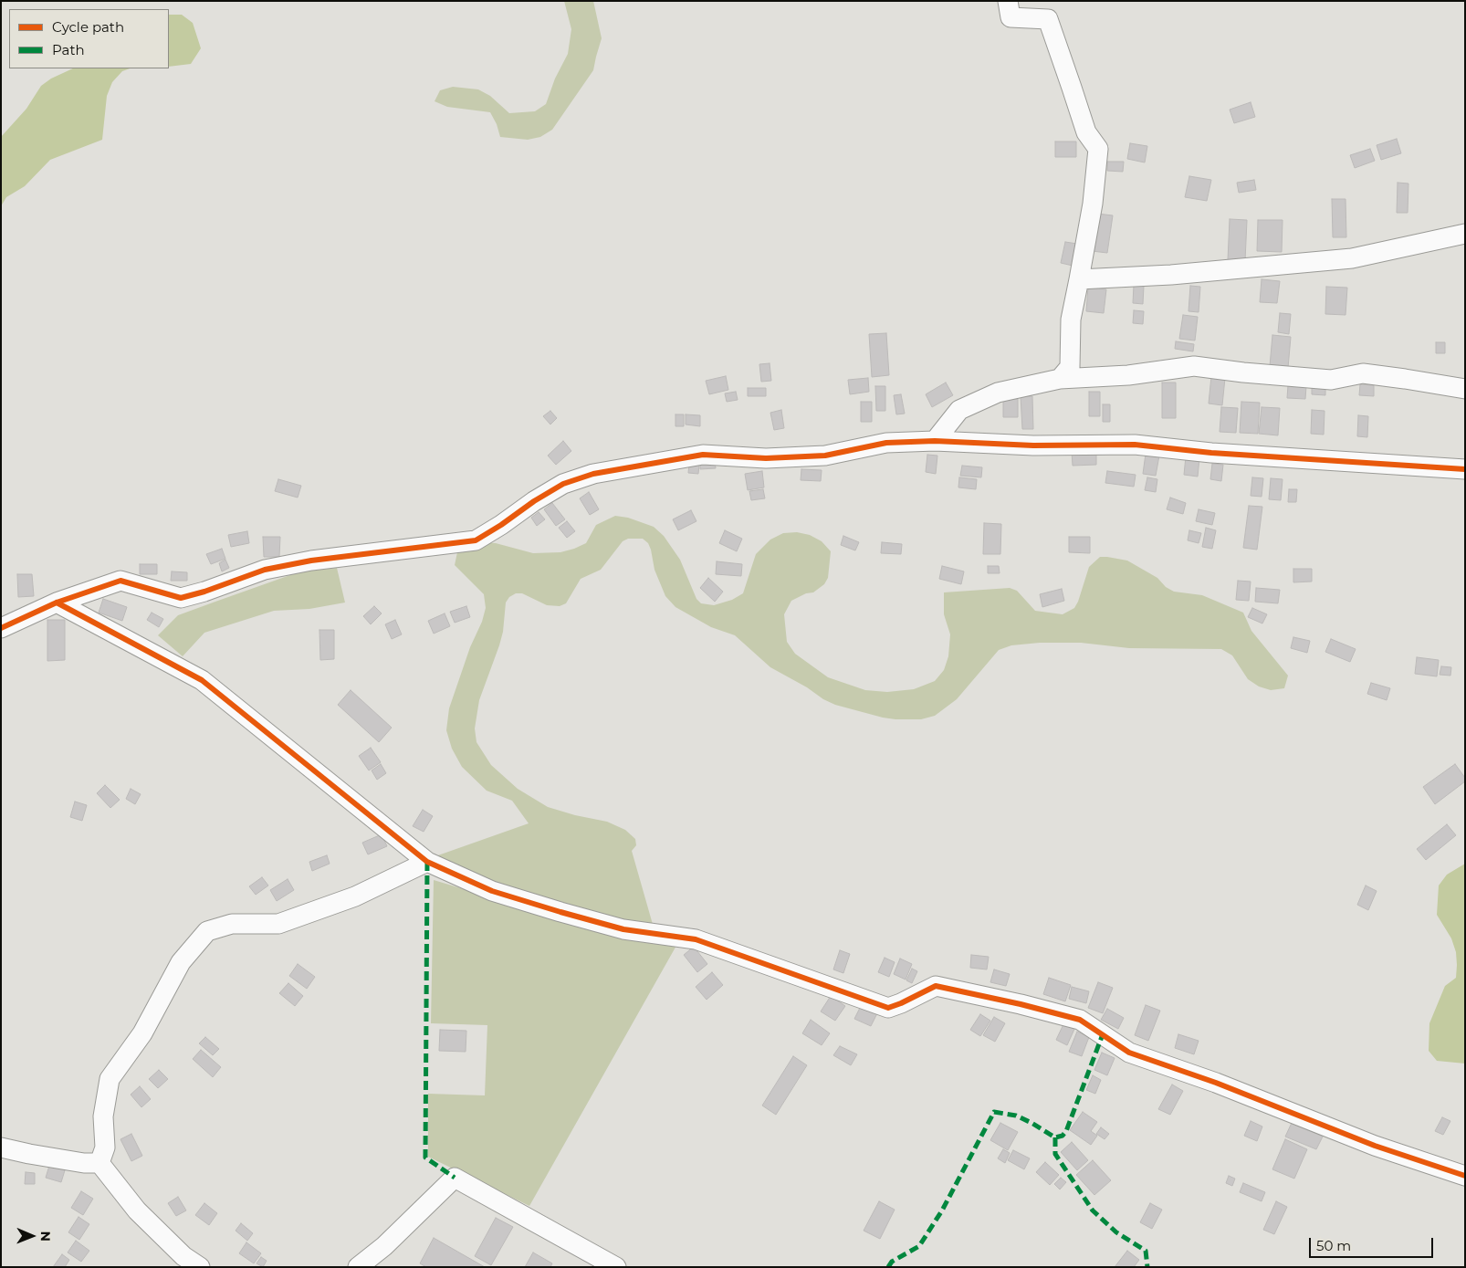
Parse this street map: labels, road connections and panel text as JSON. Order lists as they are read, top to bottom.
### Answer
{
  "legend": ["Cycle path", "Path"],
  "scale_bar": "50 m",
  "north": "right"
}
